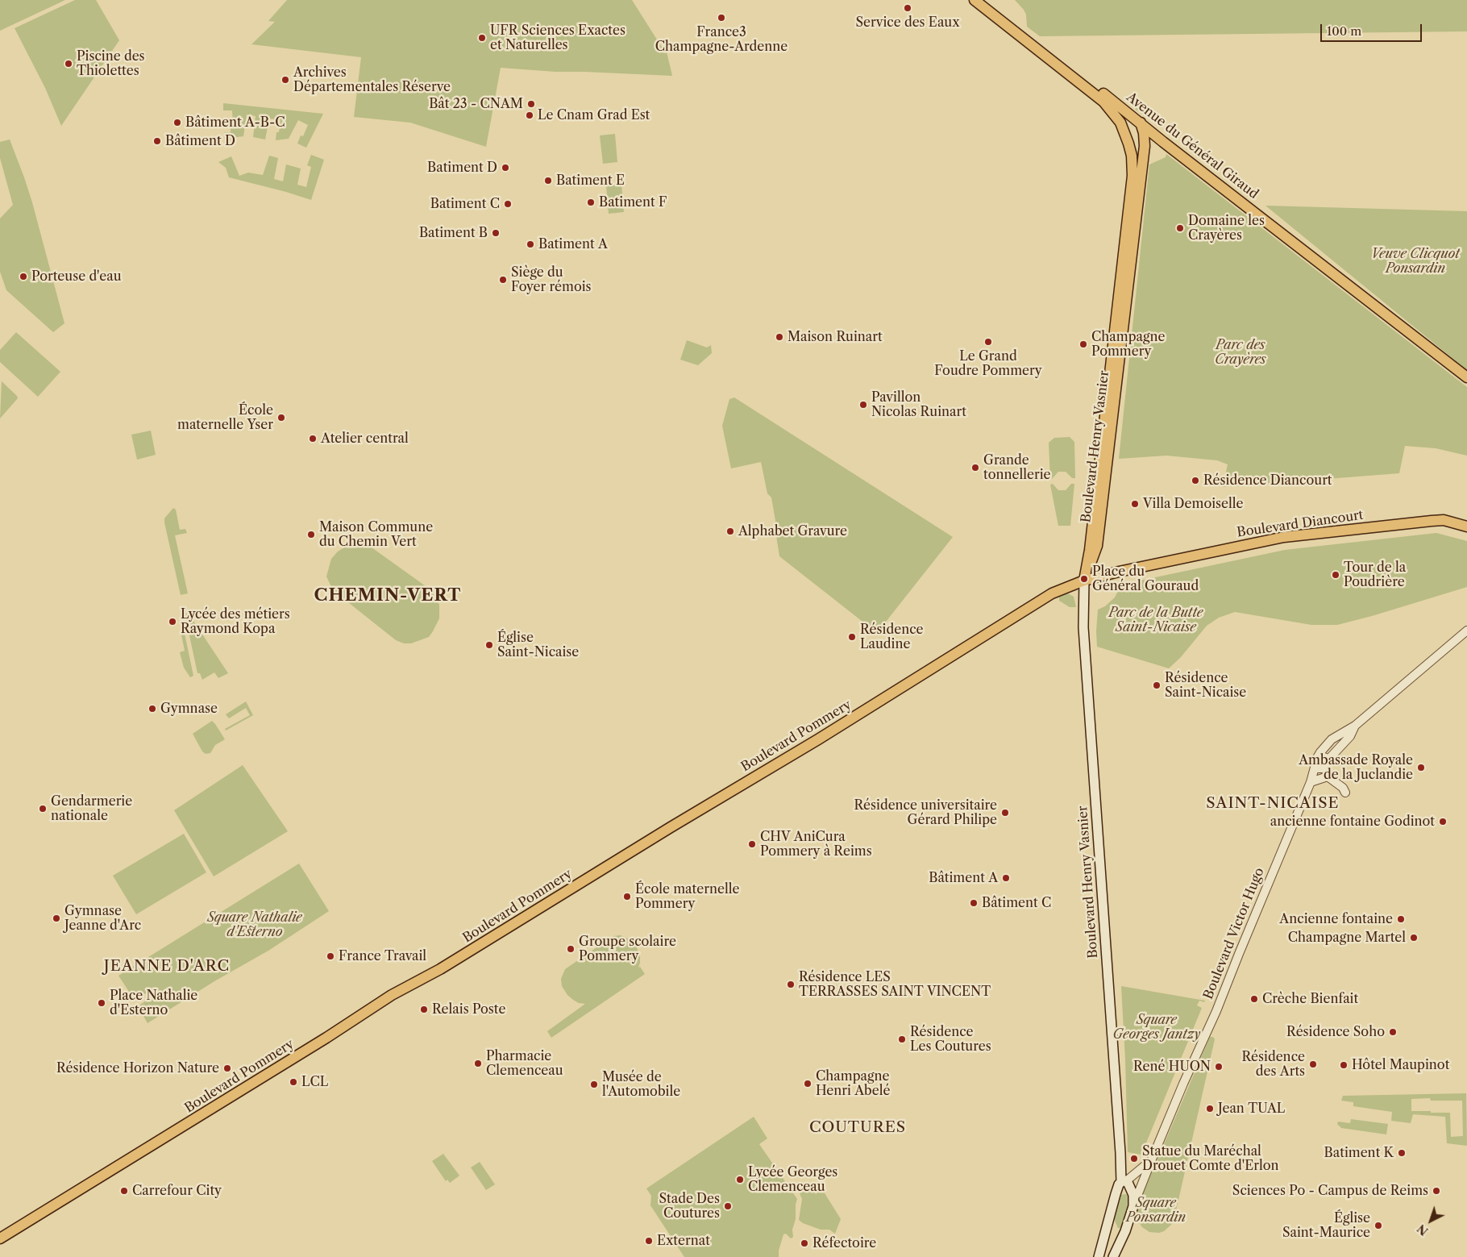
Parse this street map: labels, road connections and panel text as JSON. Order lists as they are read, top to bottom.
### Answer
{
  "streets": {
    "main road": [
      "Avenue du Général Giraud",
      "Boulevard Henry Vasnier",
      "Boulevard Diancourt",
      "Boulevard Pommery",
      "Boulevard Victor Hugo"
    ]
  },
  "crossings": [
    ["Avenue du Général Giraud", "Boulevard Henry Vasnier"],
    ["Boulevard Henry Vasnier", "Boulevard Diancourt"],
    ["Boulevard Henry Vasnier", "Boulevard Pommery"],
    ["Boulevard Henry Vasnier", "Boulevard Victor Hugo"],
    ["Boulevard Diancourt", "Boulevard Pommery"]
  ],
  "districts": [
    "CHEMIN-VERT",
    "SAINT-NICAISE",
    "JEANNE D'ARC",
    "COUTURES"
  ],
  "parks": [
    "Veuve Clicquot Ponsardin",
    "Parc des Crayères",
    "Parc de la Butte Saint-Nicaise",
    "Square Nathalie d'Esterno",
    "Square Georges Jantzy",
    "Square Ponsardin"
  ],
  "places": [
    "Service des Eaux",
    "France3 Champagne-Ardenne",
    "UFR Sciences Exactes et Naturelles",
    "Piscine des Thiolettes",
    "Archives Départementales Réserve",
    "Bât 23 - CNAM",
    "Le Cnam Grad Est",
    "Bâtiment A-B-C",
    "Bâtiment D",
    "Batiment D",
    "Batiment E",
    "Batiment F",
    "Batiment C",
    "Domaine les Crayères",
    "Batiment B",
    "Batiment A",
    "Porteuse d'eau",
    "Siège du Foyer rémois",
    "Maison Ruinart",
    "Le Grand Foudre Pommery",
    "Champagne Pommery",
    "Pavillon Nicolas Ruinart",
    "École maternelle Yser",
    "Atelier central",
    "Grande tonnellerie",
    "Résidence Diancourt",
    "Villa Demoiselle",
    "Alphabet Gravure",
    "Maison Commune du Chemin Vert",
    "Tour de la Poudrière",
    "Place du Général Gouraud",
    "Lycée des métiers Raymond Kopa",
    "Résidence Laudine",
    "Église Saint-Nicaise",
    "Résidence Saint-Nicaise",
    "Gymnase",
    "Ambassade Royale de la Juclandie",
    "Gendarmerie nationale",
    "Résidence universitaire Gérard Philipe",
    "ancienne fontaine Godinot",
    "CHV AniCura Pommery à Reims",
    "Bâtiment A",
    "École maternelle Pommery",
    "Bâtiment C",
    "Gymnase Jeanne d'Arc",
    "Ancienne fontaine",
    "Champagne Martel",
    "Groupe scolaire Pommery",
    "France Travail",
    "Résidence LES TERRASSES SAINT VINCENT",
    "Crèche Bienfait",
    "Place Nathalie d'Esterno",
    "Relais Poste",
    "Résidence Soho",
    "Résidence Les Coutures",
    "Pharmacie Clemenceau",
    "Résidence des Arts",
    "Hôtel Maupinot",
    "René HUON",
    "Résidence Horizon Nature",
    "LCL",
    "Champagne Henri Abelé",
    "Musée de l'Automobile",
    "Jean TUAL",
    "Batiment K",
    "Statue du Maréchal Drouet Comte d'Erlon",
    "Lycée Georges Clemenceau",
    "Carrefour City",
    "Sciences Po - Campus de Reims",
    "Stade Des Coutures",
    "Église Saint-Maurice",
    "Externat",
    "Réfectoire"
  ],
  "scale_bar": "100 m",
  "north": "bottom left"
}
